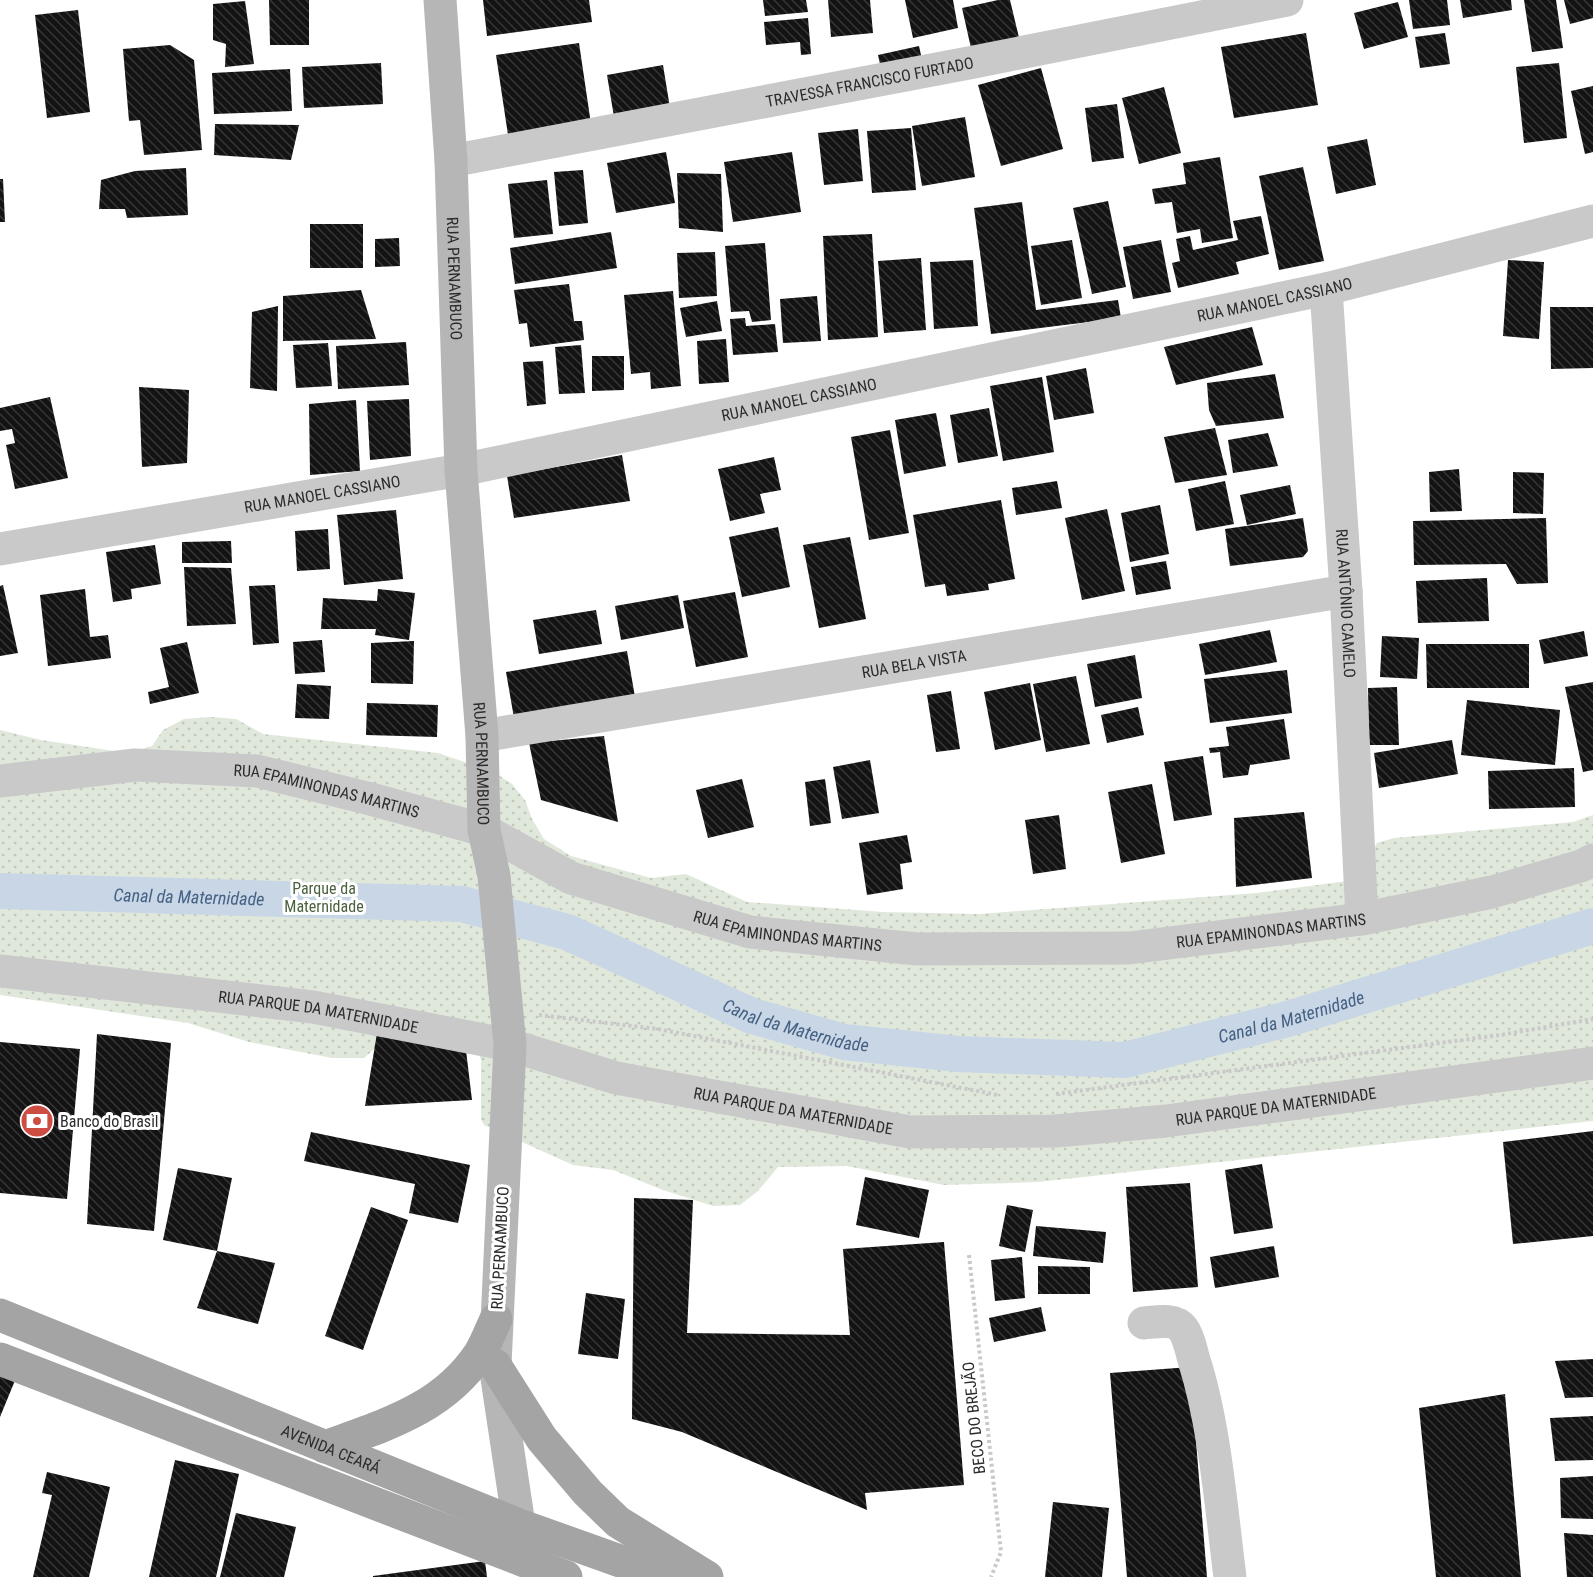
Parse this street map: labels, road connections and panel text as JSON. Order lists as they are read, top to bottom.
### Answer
{
  "streets": {
    "main road": ["RUA PERNAMBUCO", "AVENIDA CEARÁ"],
    "street": [
      "TRAVESSA FRANCISCO FURTADO",
      "RUA MANOEL CASSIANO",
      "RUA ANTÔNIO CAMELO",
      "RUA BELA VISTA",
      "RUA EPAMINONDAS MARTINS",
      "RUA PARQUE DA MATERNIDADE"
    ],
    "path": ["BECO DO BREJÃO"]
  },
  "crossings": [
    ["TRAVESSA FRANCISCO FURTADO", "RUA PERNAMBUCO"],
    ["RUA PERNAMBUCO", "RUA MANOEL CASSIANO"],
    ["RUA PERNAMBUCO", "RUA BELA VISTA"],
    ["RUA PERNAMBUCO", "RUA EPAMINONDAS MARTINS"],
    ["RUA PERNAMBUCO", "RUA PARQUE DA MATERNIDADE"],
    ["RUA PERNAMBUCO", "AVENIDA CEARÁ"],
    ["RUA MANOEL CASSIANO", "RUA ANTÔNIO CAMELO"],
    ["RUA ANTÔNIO CAMELO", "RUA BELA VISTA"],
    ["RUA ANTÔNIO CAMELO", "RUA EPAMINONDAS MARTINS"]
  ],
  "water": ["Canal da Maternidade"],
  "parks": ["Parque da Maternidade"],
  "places": {
    "bank": ["Banco do Brasil"]
  }
}
